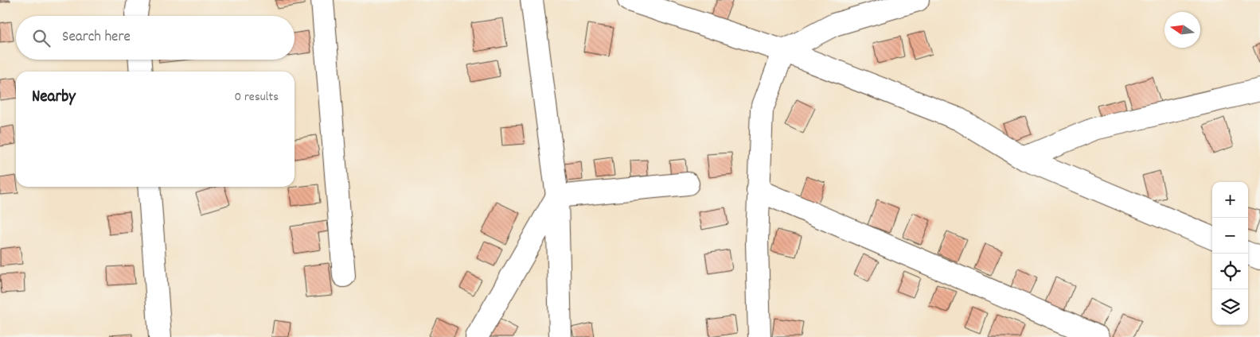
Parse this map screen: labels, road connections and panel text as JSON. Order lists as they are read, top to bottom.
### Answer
{
  "north": "left",
  "page": {
    "search": "Search here",
    "heading": ["Nearby", "0 results"],
    "map_buttons": ["+", "−"]
  }
}
